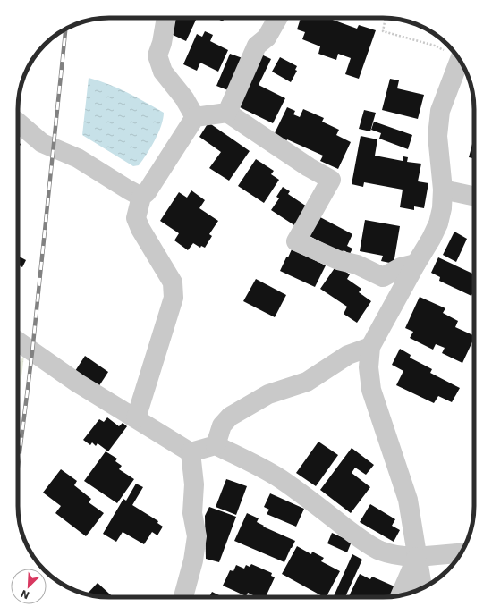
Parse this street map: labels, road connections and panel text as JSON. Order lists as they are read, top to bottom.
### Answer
{
  "north": "bottom left"
}
